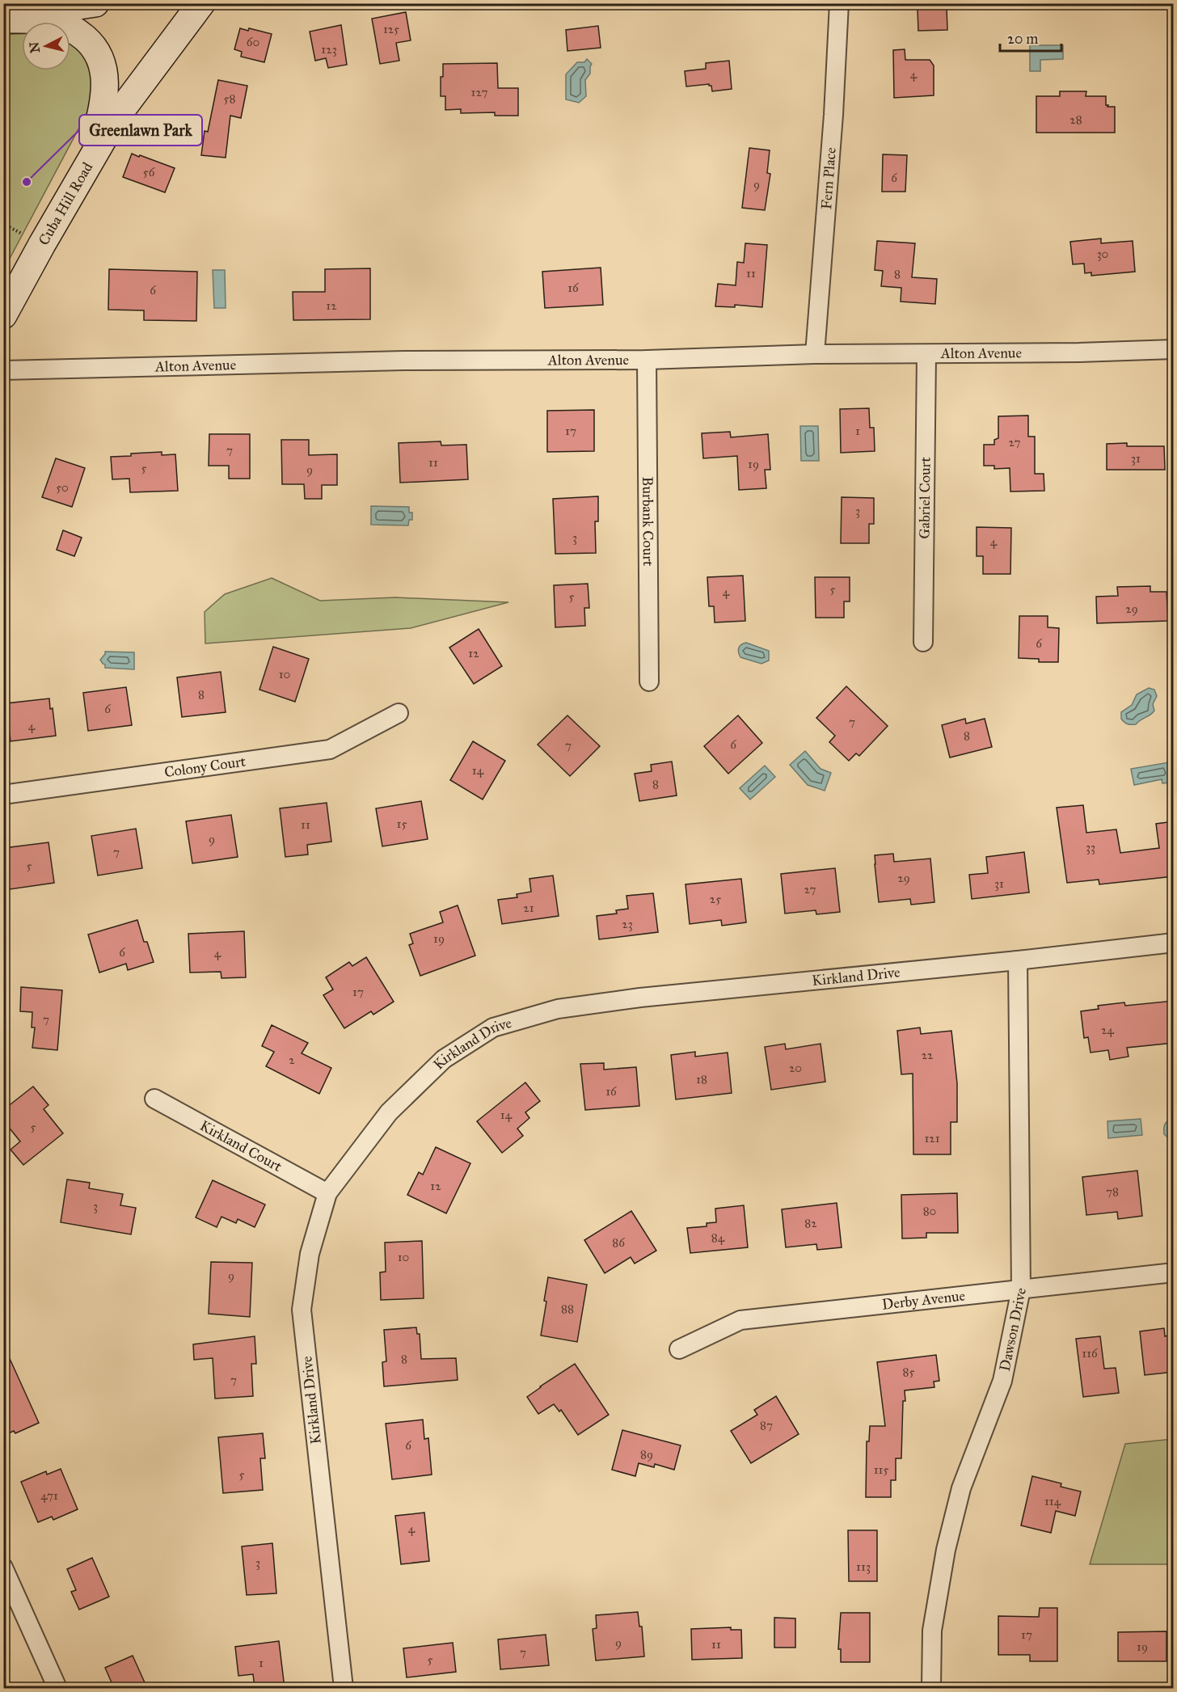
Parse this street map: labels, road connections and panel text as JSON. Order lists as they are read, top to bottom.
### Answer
{
  "streets": {
    "main road": ["Cuba Hill Road"],
    "street": [
      "Fern Place",
      "Alton Avenue",
      "Gabriel Court",
      "Burbank Court",
      "Colony Court",
      "Kirkland Drive",
      "Kirkland Court",
      "Derby Avenue",
      "Dawson Drive"
    ]
  },
  "crossings": [
    ["Fern Place", "Alton Avenue"],
    ["Alton Avenue", "Gabriel Court"],
    ["Alton Avenue", "Burbank Court"],
    ["Kirkland Drive", "Kirkland Court"],
    ["Kirkland Drive", "Dawson Drive"],
    ["Derby Avenue", "Dawson Drive"]
  ],
  "places": ["Greenlawn Park"],
  "house_numbers": [
    "125",
    "60",
    "123",
    "4",
    "127",
    "58",
    "28",
    "56",
    "6",
    "9",
    "30",
    "11",
    "8",
    "16",
    "6",
    "12",
    "17",
    "1",
    "27",
    "7",
    "31",
    "11",
    "19",
    "5",
    "9",
    "50",
    "3",
    "3",
    "4",
    "5",
    "4",
    "5",
    "29",
    "6",
    "12",
    "10",
    "8",
    "6",
    "7",
    "4",
    "8",
    "6",
    "7",
    "14",
    "8",
    "15",
    "11",
    "9",
    "33",
    "7",
    "5",
    "29",
    "31",
    "27",
    "25",
    "21",
    "23",
    "19",
    "6",
    "4",
    "17",
    "7",
    "24",
    "22",
    "2",
    "20",
    "18",
    "16",
    "14",
    "5",
    "121",
    "12",
    "78",
    "3",
    "80",
    "82",
    "84",
    "86",
    "10",
    "9",
    "88",
    "116",
    "8",
    "85",
    "7",
    "87",
    "6",
    "89",
    "115",
    "5",
    "471",
    "114",
    "4",
    "3",
    "113",
    "17",
    "9",
    "11",
    "19",
    "7",
    "5",
    "1"
  ],
  "scale_bar": "20 m",
  "north": "left"
}
